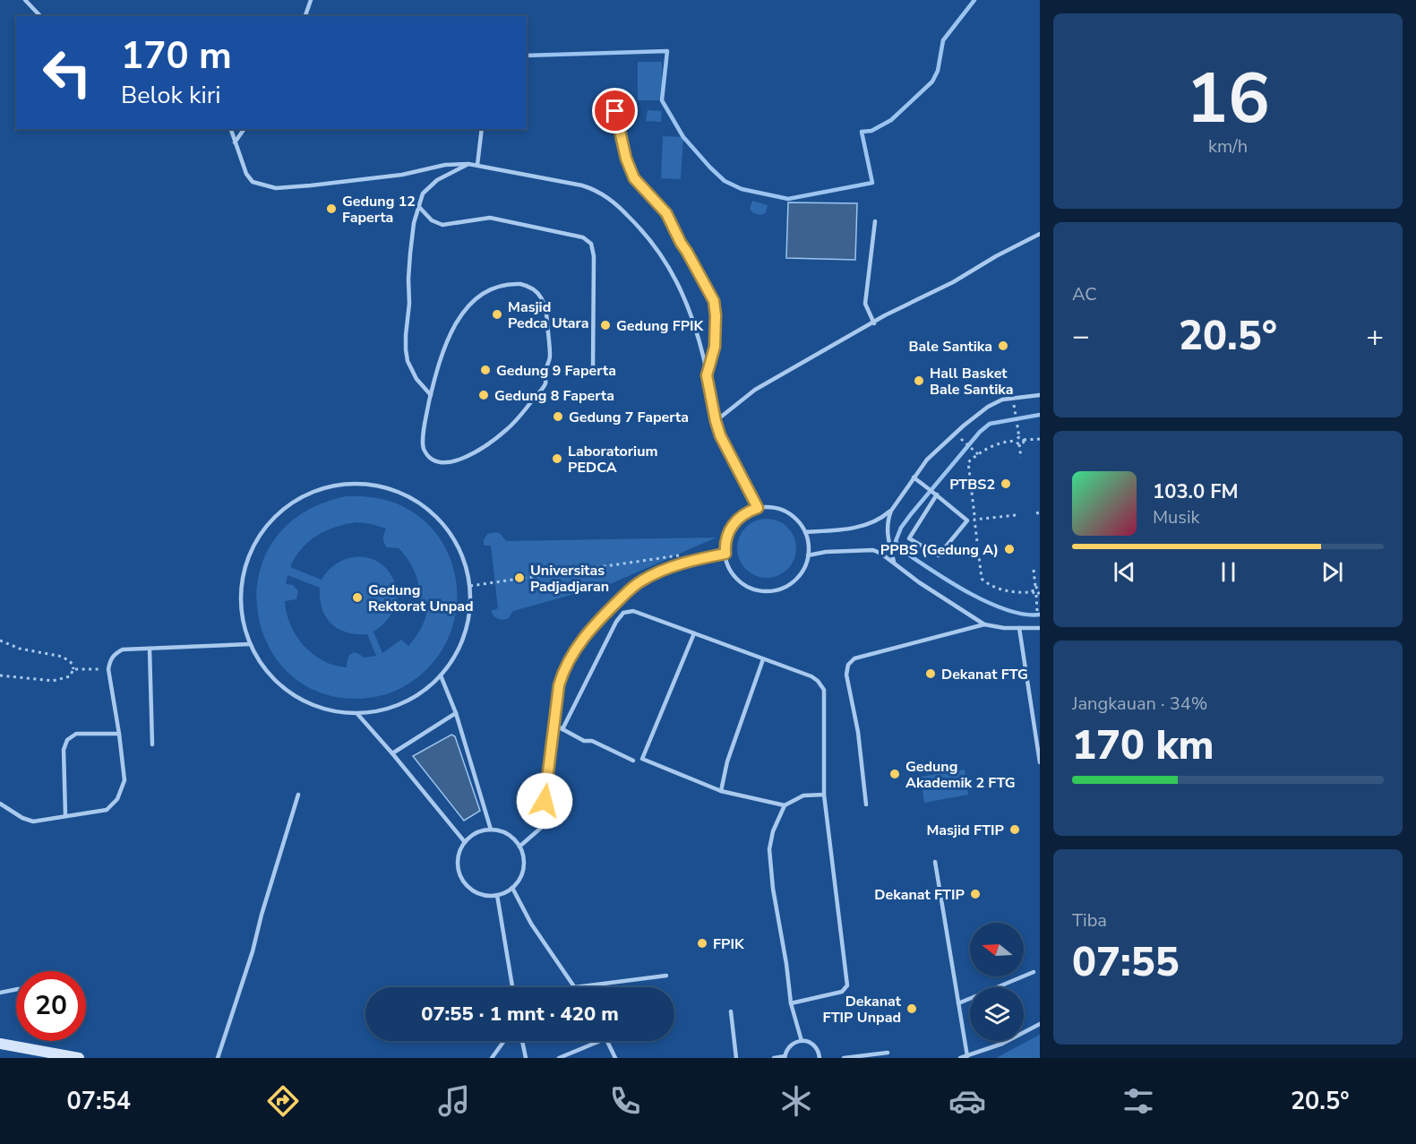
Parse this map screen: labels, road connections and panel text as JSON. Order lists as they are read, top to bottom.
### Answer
{
  "places": [
    "Gedung 12 Faperta",
    "Masjid Pedca Utara",
    "Gedung FPIK",
    "Bale Santika",
    "Gedung 9 Faperta",
    "Hall Basket Bale Santika",
    "Gedung 8 Faperta",
    "Gedung 7 Faperta",
    "Laboratorium PEDCA",
    "PTBS2",
    "PPBS (Gedung A)",
    "Universitas Padjadjaran",
    "Gedung Rektorat Unpad",
    "Dekanat FTG",
    "Gedung Akademik 2 FTG",
    "Masjid FTIP",
    "Dekanat FTIP",
    "FPIK",
    "Dekanat FTIP Unpad"
  ],
  "north": "left",
  "page": {
    "tile": [
      ["16", "km/h"],
      "AC",
      ["Jangkauan · 34%", "170 km"],
      ["Tiba", "07:55"]
    ],
    "turn": ["170 m", "Belok kiri"],
    "heat": ["−", "20.5°", "+"],
    "song": ["103.0 FM", "Musik"],
    "limit": "20",
    "trip": "07:55 · 1 mnt · 420 m",
    "tabs": ["07:54", "20.5°"]
  }
}
